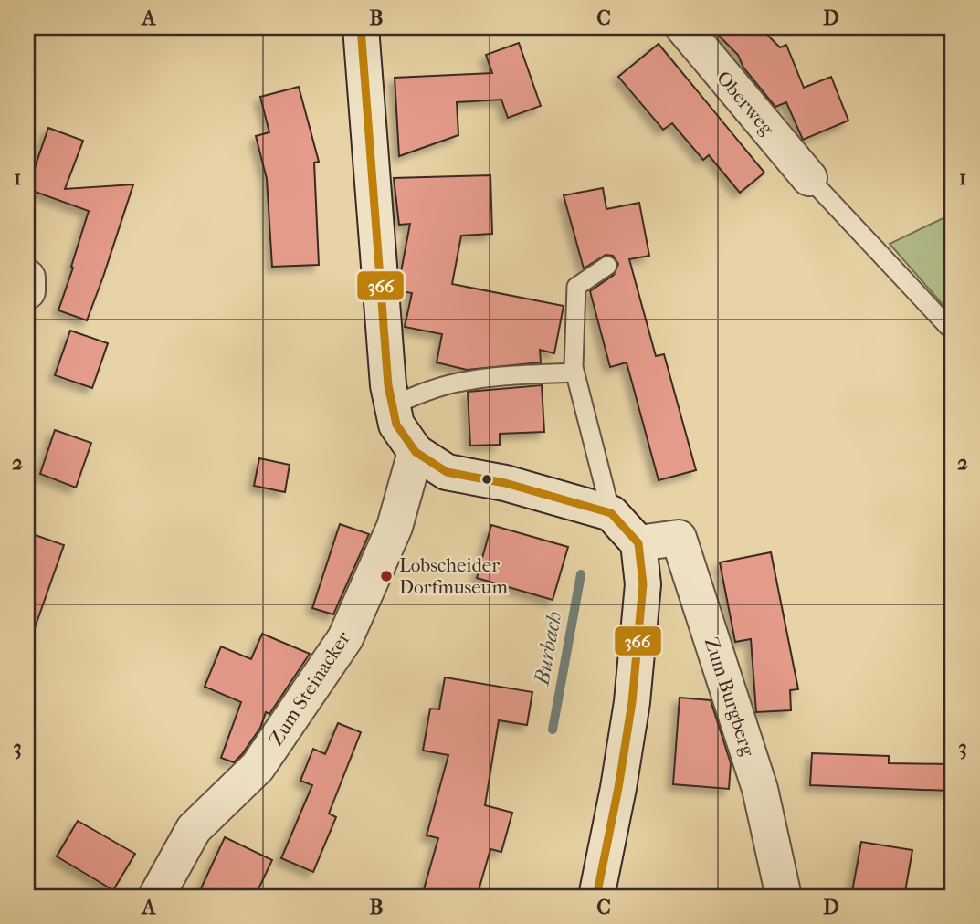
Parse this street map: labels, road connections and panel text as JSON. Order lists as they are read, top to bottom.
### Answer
{
  "streets": {
    "street": ["Oberweg", "Zum Steinacker", "Zum Burgberg"]
  },
  "water": ["Burbach"],
  "places": ["Lobscheider Dorfmuseum"],
  "lines": ["transit line 366"],
  "grid": {
    "columns": [
      "A",
      "B",
      "C",
      "D"
    ],
    "rows": ["1", "2", "3"]
  }
}
